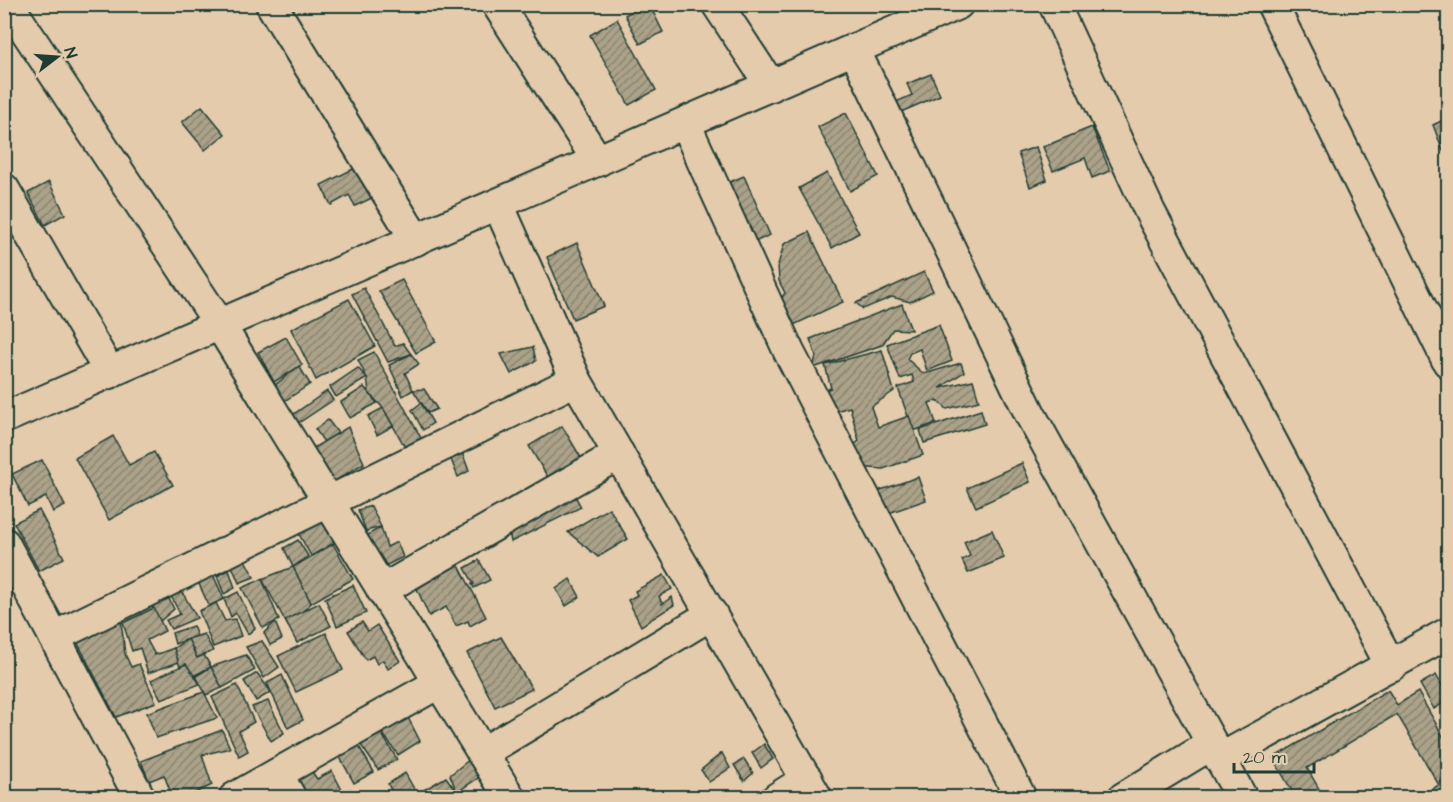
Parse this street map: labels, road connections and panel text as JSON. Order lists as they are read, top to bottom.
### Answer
{
  "scale_bar": "20 m",
  "north": "right"
}
